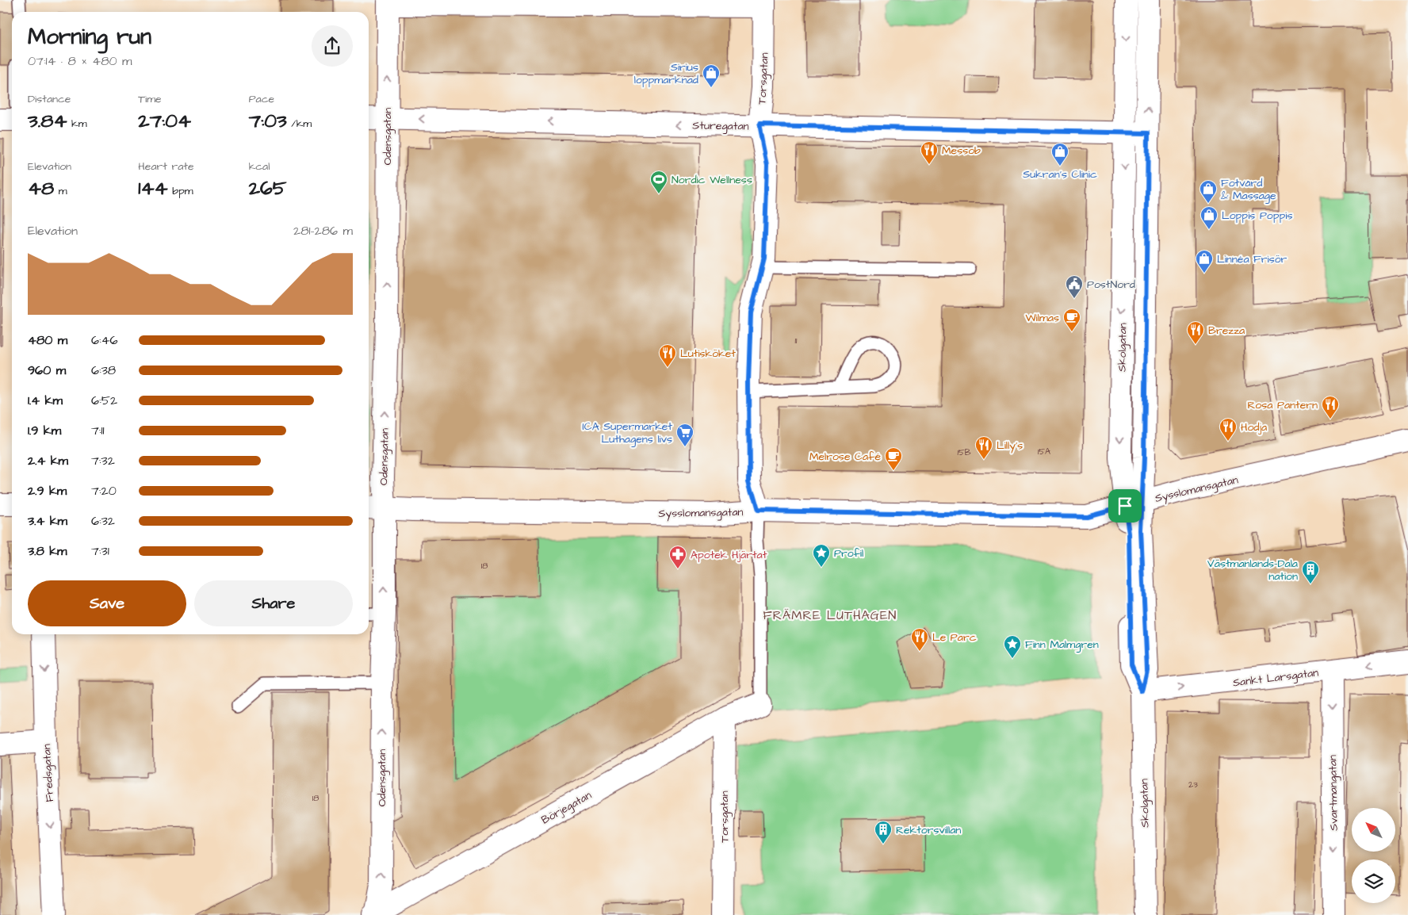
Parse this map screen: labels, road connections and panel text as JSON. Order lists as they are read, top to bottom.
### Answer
{
  "streets": {
    "street": [
      "Torsgatan",
      "Sturegatan",
      "Odensgatan",
      "Skolgatan",
      "Sysslomansgatan",
      "Sankt Larsgatan",
      "Fredsgatan",
      "Svartmangatan",
      "Börjegatan"
    ]
  },
  "crossings": [
    ["Torsgatan", "Sturegatan"],
    ["Torsgatan", "Sysslomansgatan"],
    ["Torsgatan", "Börjegatan"],
    ["Sturegatan", "Odensgatan"],
    ["Sturegatan", "Skolgatan"],
    ["Odensgatan", "Sysslomansgatan"],
    ["Odensgatan", "Börjegatan"],
    ["Skolgatan", "Sysslomansgatan"],
    ["Skolgatan", "Sankt Larsgatan"],
    ["Sankt Larsgatan", "Svartmangatan"]
  ],
  "one_way": ["Odensgatan", "Fredsgatan", "Svartmangatan"],
  "districts": ["FRÄMRE LUTHAGEN"],
  "places": {
    "shop": [
      "Sirius loppmarknad",
      "Sukran's Clinic",
      "Fotvård & Massage",
      "Loppis Poppis",
      "Linnéa Frisör"
    ],
    "restaurant": [
      "Messob",
      "Brezza",
      "Lutisköket",
      "Rosa Pantern",
      "Hodja",
      "Lilly's",
      "Le Parc"
    ],
    "sports": ["Nordic Wellness"],
    "public building": ["PostNord"],
    "cafe": ["Wilmas", "Melrose Café"],
    "supermarket": ["ICA Supermarket Luthagens livs"],
    "place": ["Profil", "Finn Malmgren"],
    "pharmacy": ["Apotek Hjärtat"],
    "building": ["Västmanlands-Dala nation", "Rektorsvillan"]
  },
  "house_numbers": [
    "11",
    "15A",
    "15B",
    "18",
    "23",
    "18"
  ],
  "north": "top left",
  "page": {
    "heading": ["Morning run", "07:14 · 8 × 480 m"],
    "stats": [
      ["Distance", "3.84 km"],
      ["Time", "27:04"],
      ["Pace", "7:03 /km"],
      ["Elevation", "48 m"],
      ["Heart rate", "144 bpm"],
      ["kcal", "265"]
    ],
    "chart": ["Elevation", "281–286 m"],
    "list": [
      {
        "name": "480 m",
        "note": "6:46"
      },
      {
        "name": "960 m",
        "note": "6:38"
      },
      {
        "name": "1.4 km",
        "note": "6:52"
      },
      {
        "name": "1.9 km",
        "note": "7:11"
      },
      {
        "name": "2.4 km",
        "note": "7:32"
      },
      {
        "name": "2.9 km",
        "note": "7:20"
      },
      {
        "name": "3.4 km",
        "note": "6:32"
      },
      {
        "name": "3.8 km",
        "note": "7:31"
      }
    ],
    "buttons": ["Save", "Share"]
  }
}
